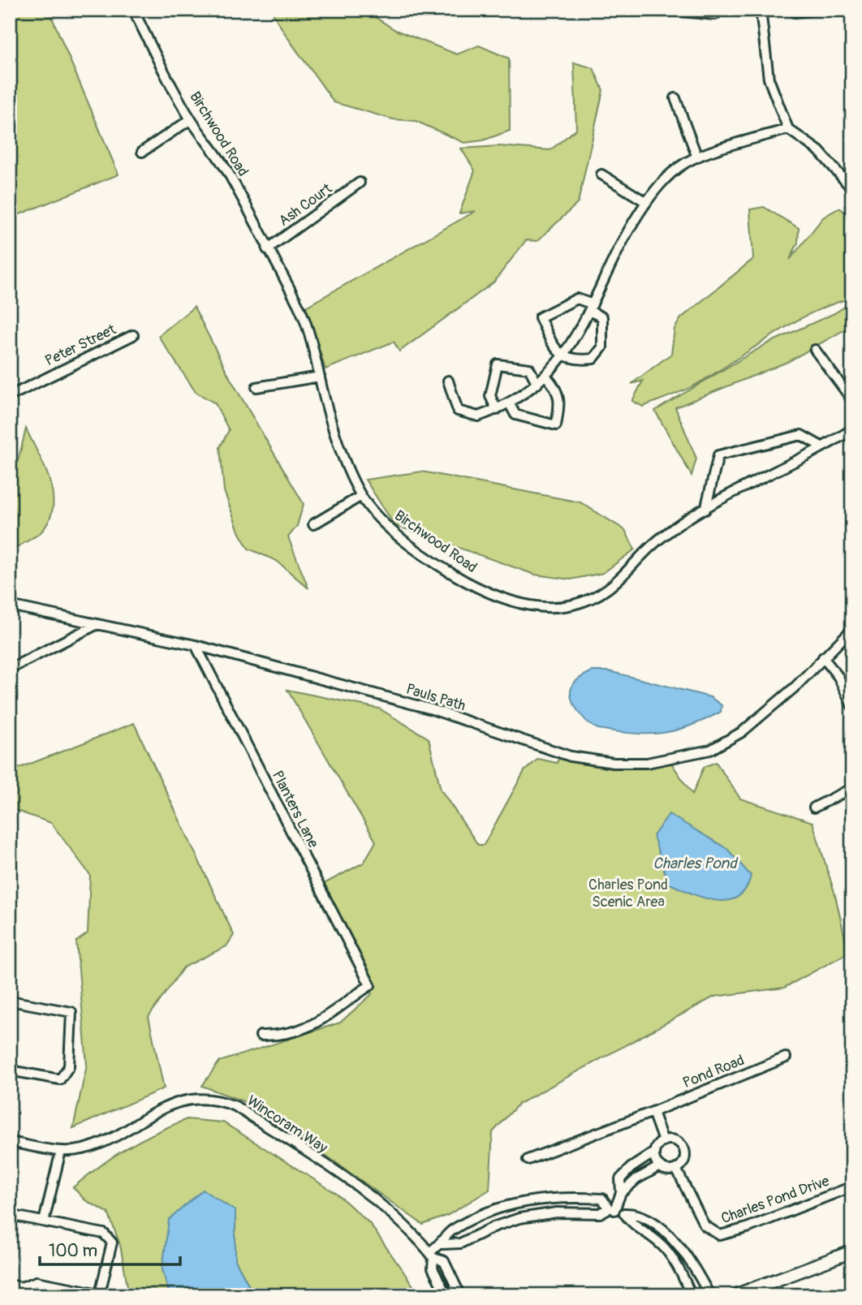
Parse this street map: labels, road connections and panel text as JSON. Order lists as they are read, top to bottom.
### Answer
{
  "streets": {
    "street": [
      "Birchwood Road",
      "Ash Court",
      "Peter Street",
      "Pauls Path",
      "Planters Lane",
      "Pond Road",
      "Wincoram Way",
      "Charles Pond Drive"
    ]
  },
  "crossings": [
    ["Birchwood Road", "Ash Court"],
    ["Pauls Path", "Planters Lane"]
  ],
  "water": ["Charles Pond"],
  "parks": ["Charles Pond Scenic Area"],
  "scale_bar": "100 m"
}
